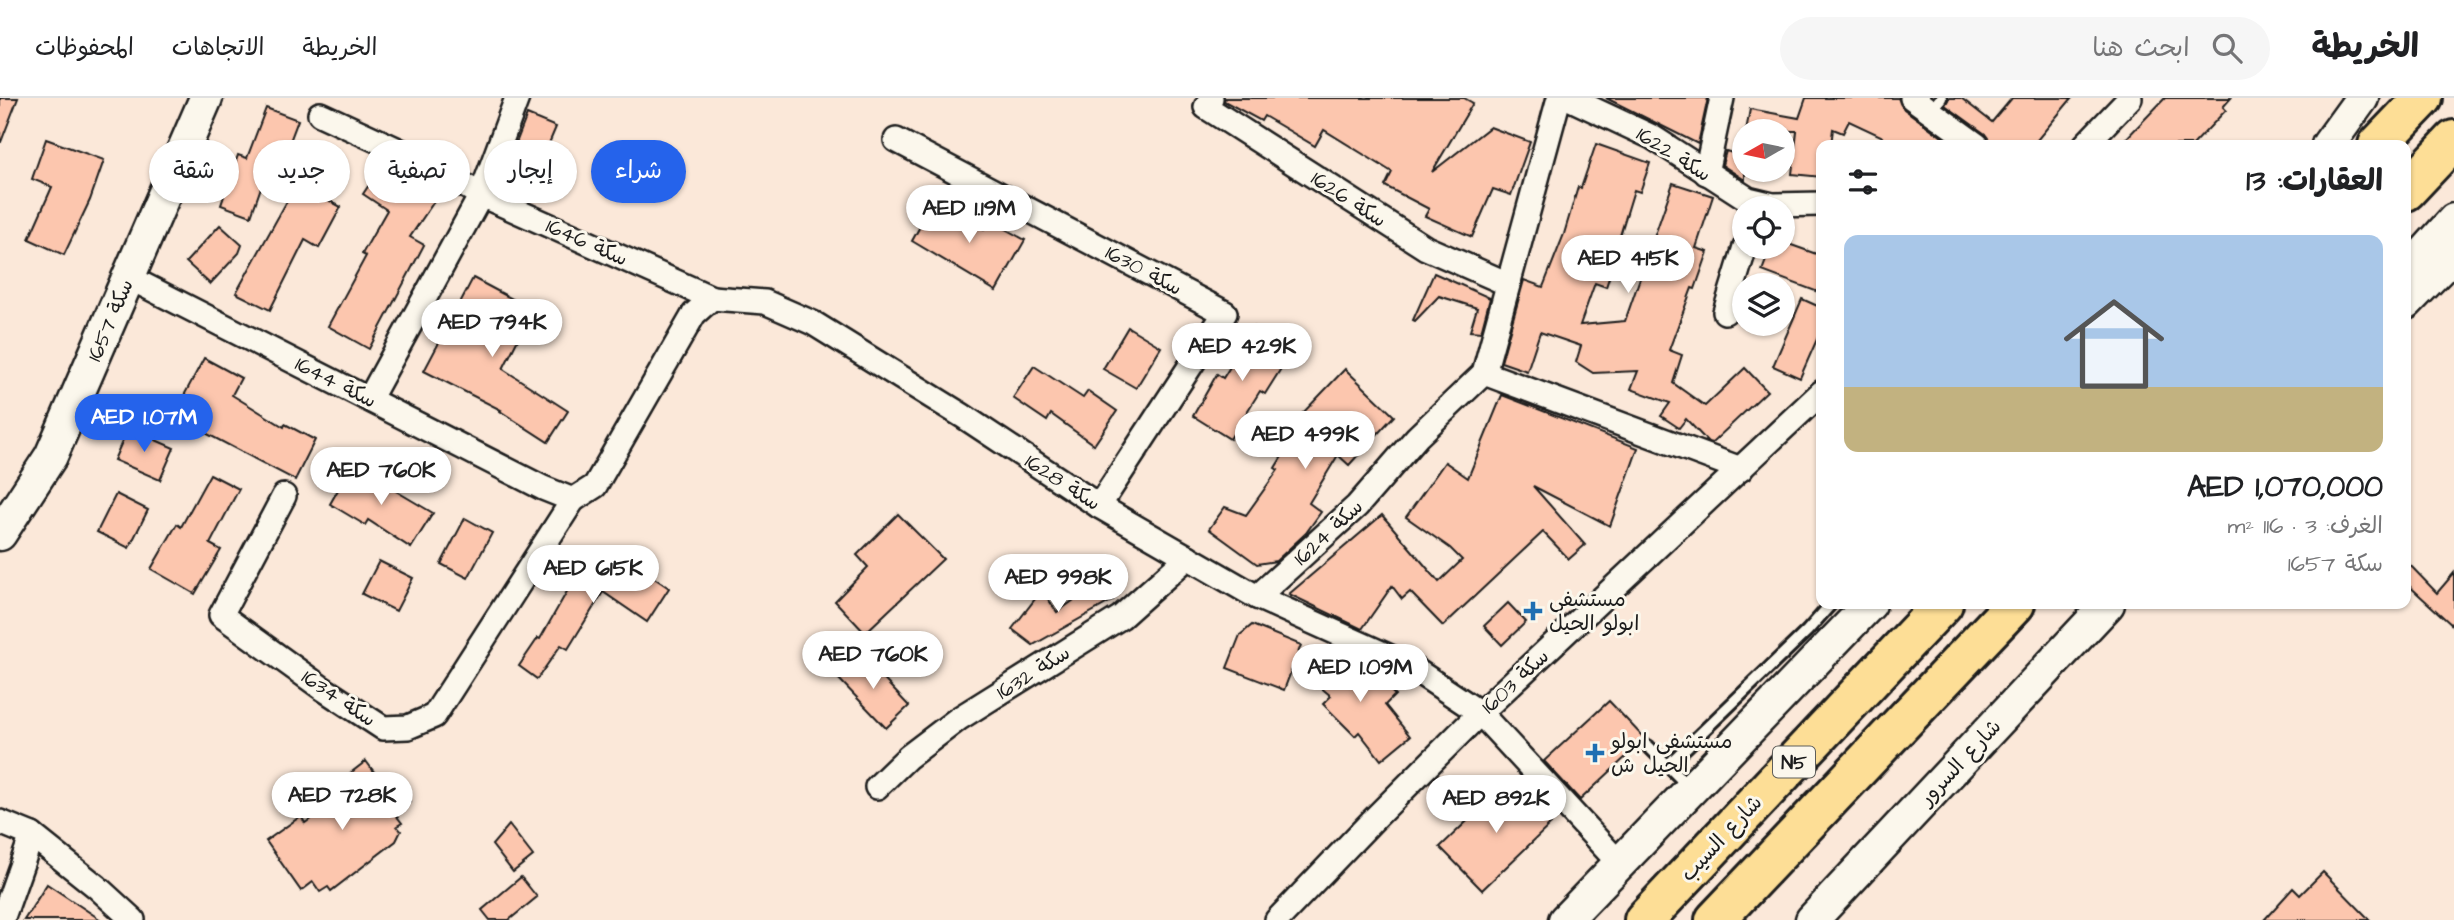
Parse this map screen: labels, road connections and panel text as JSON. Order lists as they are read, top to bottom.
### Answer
{
  "streets": {
    "highway": ["N5", "شارع السيب"],
    "street": [
      "سكة 1622",
      "سكة 1626",
      "سكة 1646",
      "سكة 1630",
      "سكة 1657",
      "سكة 1644",
      "سكة 1628",
      "سكة 1624",
      "سكة 1632",
      "سكة 1603",
      "سكة 1634",
      "شارع السرور"
    ]
  },
  "crossings": [
    ["سكة 1626", "سكة 1624"],
    ["سكة 1646", "سكة 1628"],
    ["سكة 1630", "سكة 1628"],
    ["سكة 1657", "سكة 1644"],
    ["سكة 1644", "سكة 1634"],
    ["سكة 1628", "سكة 1624"],
    ["سكة 1628", "سكة 1632"],
    ["سكة 1628", "سكة 1603"]
  ],
  "places": {
    "health": ["مستشفى ابولو الحيل", "مستشفى ابولو الحيل ش"]
  },
  "north": "left",
  "page": {
    "header": "الخريطة",
    "search": "ابحث هنا",
    "nav": ["الخريطة", "الاتجاهات", "المحفوظات"],
    "chip": [
      "شراء",
      "إيجار",
      "تصفية",
      "جديد",
      "شقة"
    ],
    "heading": "العقارات: 13",
    "price": [
      "AED 1.19M",
      "AED 415K",
      "AED 794K",
      "AED 429K",
      "AED 1.07M",
      "AED 499K",
      "AED 760K",
      "AED 615K",
      "AED 998K",
      "AED 760K",
      "AED 1.09M",
      "AED 728K",
      "AED 892K"
    ],
    "list": [
      {
        "name": "AED 1,070,000",
        "note": "الغرف: 3 · 116 m² · سكة 1657"
      }
    ]
  }
}
